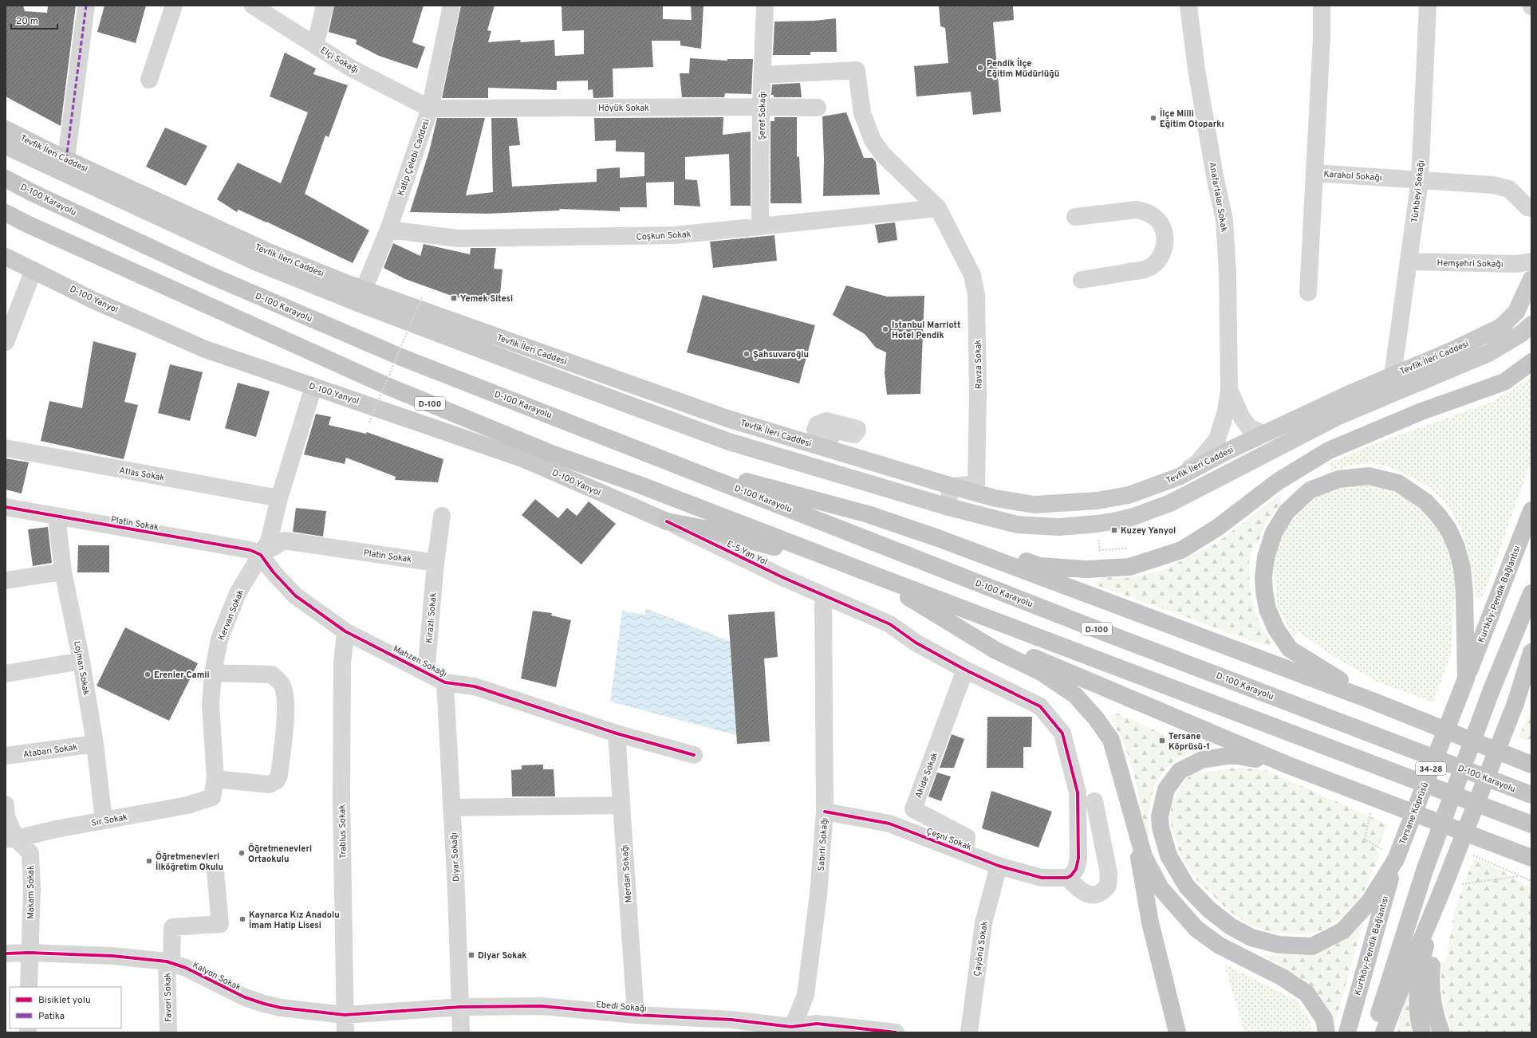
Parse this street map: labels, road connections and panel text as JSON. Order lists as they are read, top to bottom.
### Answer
{
  "streets": {
    "highway": [
      "D-100 Karayolu",
      "D-100",
      "Kurtköy-Pendik Bağlantısı",
      "34-28",
      "Tersane Köprüsü"
    ],
    "main road": ["Tevfik İleri Caddesi", "D-100 Yanyol"],
    "street": [
      "Elçi Sokağı",
      "Höyük Sokak",
      "Şeref Sokağı",
      "Katip Çelebi Caddesi",
      "Karakol Sokağı",
      "Türkbeyi Sokağı",
      "Anafartalar Sokak",
      "Coşkun Sokak",
      "Hemşehri Sokağı",
      "Ravza Sokak",
      "Atlas Sokak",
      "Platin Sokak",
      "E-5 Yan Yol",
      "Kervan Sokak",
      "Kirazlı Sokak",
      "Mahzen Sokağı",
      "Lojman Sokak",
      "Atabarı Sokak",
      "Akide Sokak",
      "Sır Sokak",
      "Trablus Sokak",
      "Çeşni Sokak",
      "Sabırlı Sokağı",
      "Diyar Sokağı",
      "Merdan Sokağı",
      "Makam Sokak",
      "Çayönü Sokak",
      "Kalyon Sokak",
      "Favori Sokak",
      "Ebedi Sokağı"
    ]
  },
  "crossings": [
    ["Elçi Sokağı", "Höyük Sokak"],
    ["Elçi Sokağı", "Katip Çelebi Caddesi"],
    ["Höyük Sokak", "Şeref Sokağı"],
    ["Höyük Sokak", "Katip Çelebi Caddesi"],
    ["Şeref Sokağı", "Coşkun Sokak"],
    ["Tevfik İleri Caddesi", "Katip Çelebi Caddesi"],
    ["Tevfik İleri Caddesi", "Türkbeyi Sokağı"],
    ["Tevfik İleri Caddesi", "Ravza Sokak"],
    ["Katip Çelebi Caddesi", "Coşkun Sokak"],
    ["Karakol Sokağı", "Türkbeyi Sokağı"],
    ["Türkbeyi Sokağı", "Hemşehri Sokağı"],
    ["Coşkun Sokak", "Ravza Sokak"],
    ["D-100 Yanyol", "E-5 Yan Yol"],
    ["D-100 Yanyol", "Kervan Sokak"],
    ["Atlas Sokak", "Kervan Sokak"],
    ["Platin Sokak", "Kervan Sokak"],
    ["Platin Sokak", "Kirazlı Sokak"],
    ["Platin Sokak", "Mahzen Sokağı"],
    ["Platin Sokak", "Lojman Sokak"],
    ["E-5 Yan Yol", "Akide Sokak"],
    ["E-5 Yan Yol", "Çeşni Sokak"],
    ["E-5 Yan Yol", "Sabırlı Sokağı"],
    ["Kurtköy-Pendik Bağlantısı", "Tersane Köprüsü"],
    ["Kervan Sokak", "Mahzen Sokağı"],
    ["Kervan Sokak", "Sır Sokak"],
    ["Kirazlı Sokak", "Mahzen Sokağı"],
    ["Mahzen Sokağı", "Trablus Sokak"],
    ["Mahzen Sokağı", "Diyar Sokağı"],
    ["Mahzen Sokağı", "Merdan Sokağı"],
    ["Lojman Sokak", "Atabarı Sokak"],
    ["Lojman Sokak", "Sır Sokak"],
    ["Akide Sokak", "Çeşni Sokak"],
    ["Sır Sokak", "Makam Sokak"],
    ["Trablus Sokak", "Kalyon Sokak"],
    ["Trablus Sokak", "Ebedi Sokağı"],
    ["Çeşni Sokak", "Sabırlı Sokağı"],
    ["Çeşni Sokak", "Çayönü Sokak"],
    ["Sabırlı Sokağı", "Ebedi Sokağı"],
    ["Diyar Sokağı", "Ebedi Sokağı"],
    ["Merdan Sokağı", "Ebedi Sokağı"],
    ["Makam Sokak", "Kalyon Sokak"],
    ["Kalyon Sokak", "Favori Sokak"],
    ["Kalyon Sokak", "Ebedi Sokağı"]
  ],
  "places": {
    "other": [
      "Pendik İlçe Eğitim Müdürlüğü",
      "İlçe Milli Eğitim Otoparkı",
      "Istanbul Marriott Hotel Pendik",
      "Şahsuvaroğlu",
      "Erenler Camii",
      "Öğretmenevleri Ortaokulu",
      "Öğretmenevleri İlköğretim Okulu",
      "Kaynarca Kız Anadolu İmam Hatip Lisesi"
    ],
    "transit": [
      "Yemek Sitesi",
      "Kuzey Yanyol",
      "Tersane Köprüsü-1",
      "Diyar Sokak"
    ]
  },
  "legend": ["Bisiklet yolu", "Patika"],
  "scale_bar": "20 m"
}
